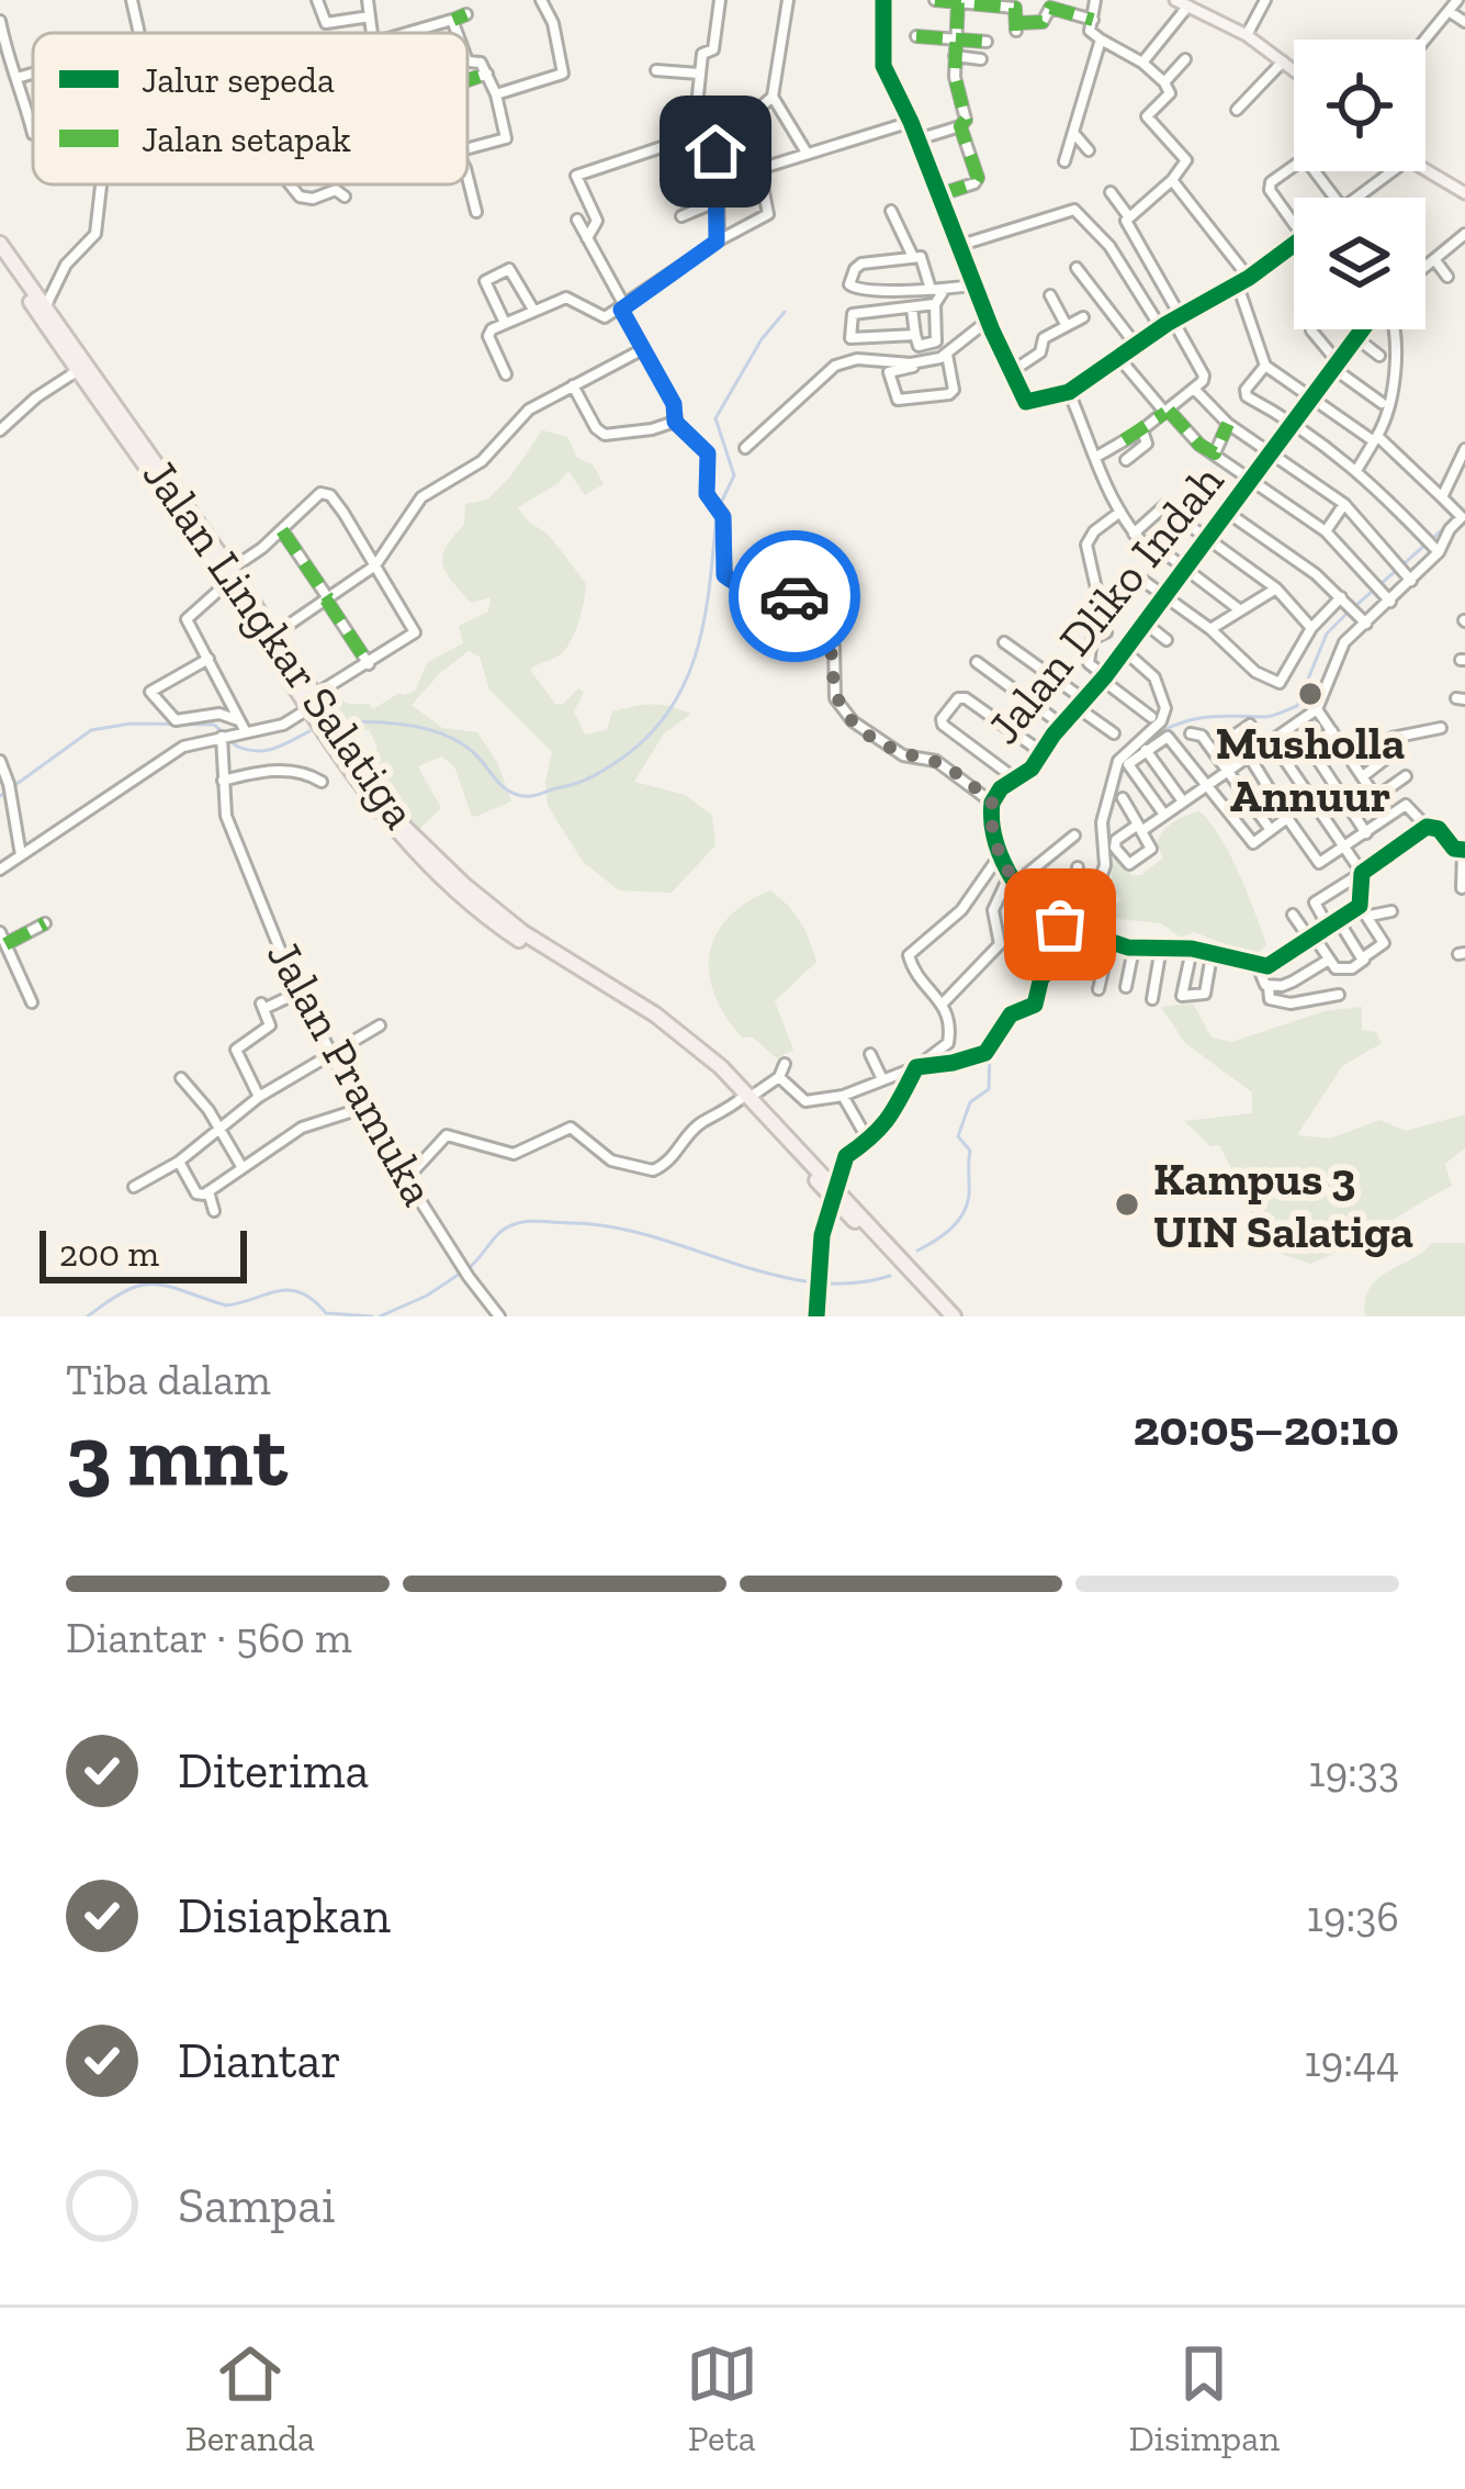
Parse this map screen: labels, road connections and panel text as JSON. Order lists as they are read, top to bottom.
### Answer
{
  "streets": {
    "highway": ["Jalan Lingkar Salatiga"],
    "street": ["Jalan Dliko Indah", "Jalan Pramuka"]
  },
  "places": ["Musholla Annuur", "Kampus 3 UIN Salatiga"],
  "legend": ["Jalur sepeda", "Jalan setapak"],
  "scale_bar": "200 m",
  "page": {
    "scale": "200 m",
    "heading": ["3 mnt", "Tiba dalam", "20:05–20:10"],
    "bar": "Diantar · 560 m",
    "list": [
      ["Diterima", "19:33"],
      ["Disiapkan", "19:36"],
      ["Diantar", "19:44"],
      "Sampai"
    ],
    "tabs": ["Beranda", "Peta", "Disimpan"]
  }
}
